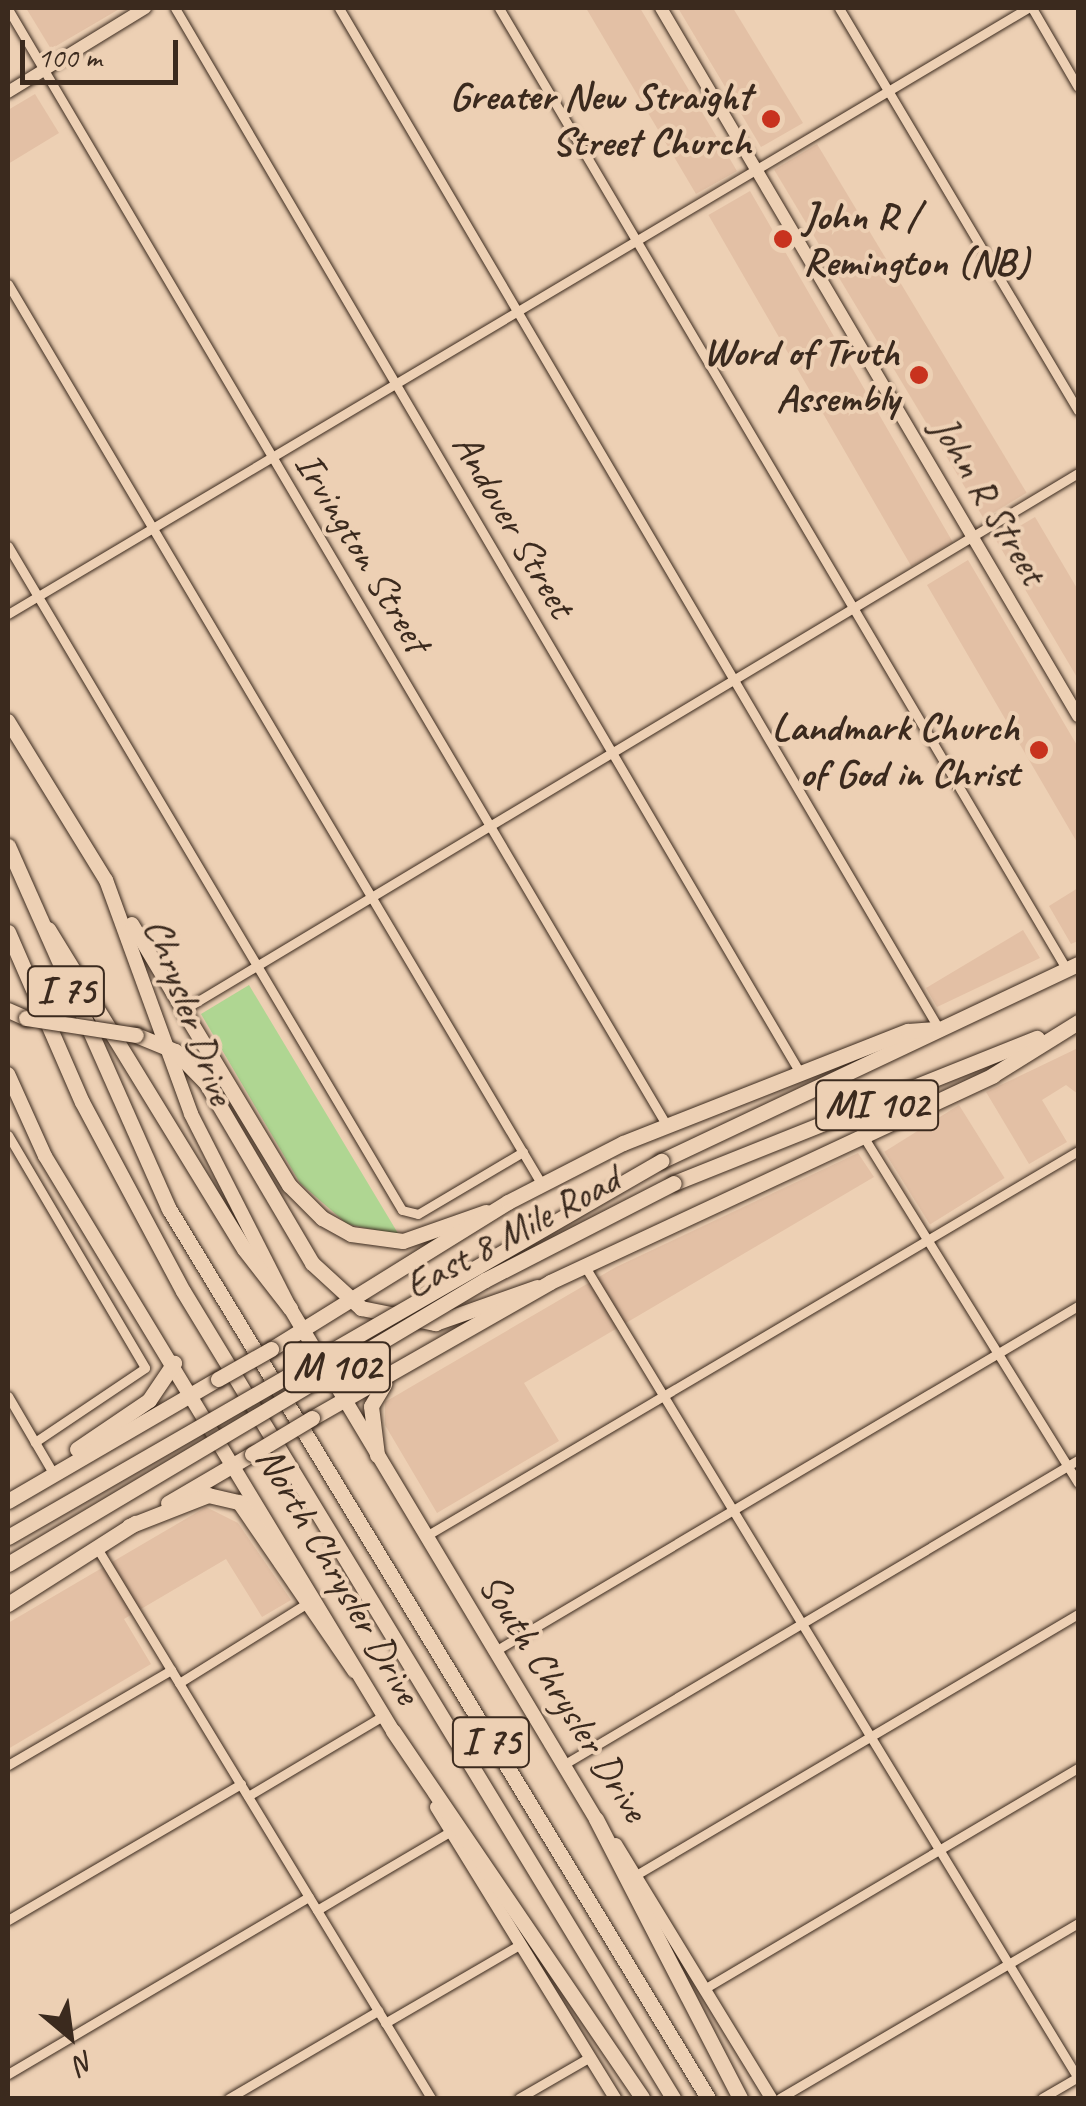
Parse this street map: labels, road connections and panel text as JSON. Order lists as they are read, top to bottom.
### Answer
{
  "streets": {
    "highway": [
      "I 75",
      "MI 102",
      "East 8 Mile Road",
      "M 102"
    ],
    "main road": [
      "John R Street",
      "Chrysler Drive",
      "North Chrysler Drive",
      "South Chrysler Drive"
    ],
    "street": ["Andover Street", "Irvington Street"]
  },
  "crossings": [
    ["Chrysler Drive", "South Chrysler Drive"],
    ["MI 102", "East 8 Mile Road"]
  ],
  "places": [
    "Greater New Straight Street Church",
    "John R / Remington (NB)",
    "Word of Truth Assembly",
    "Landmark Church of God in Christ"
  ],
  "scale_bar": "100 m",
  "north": "bottom right"
}
